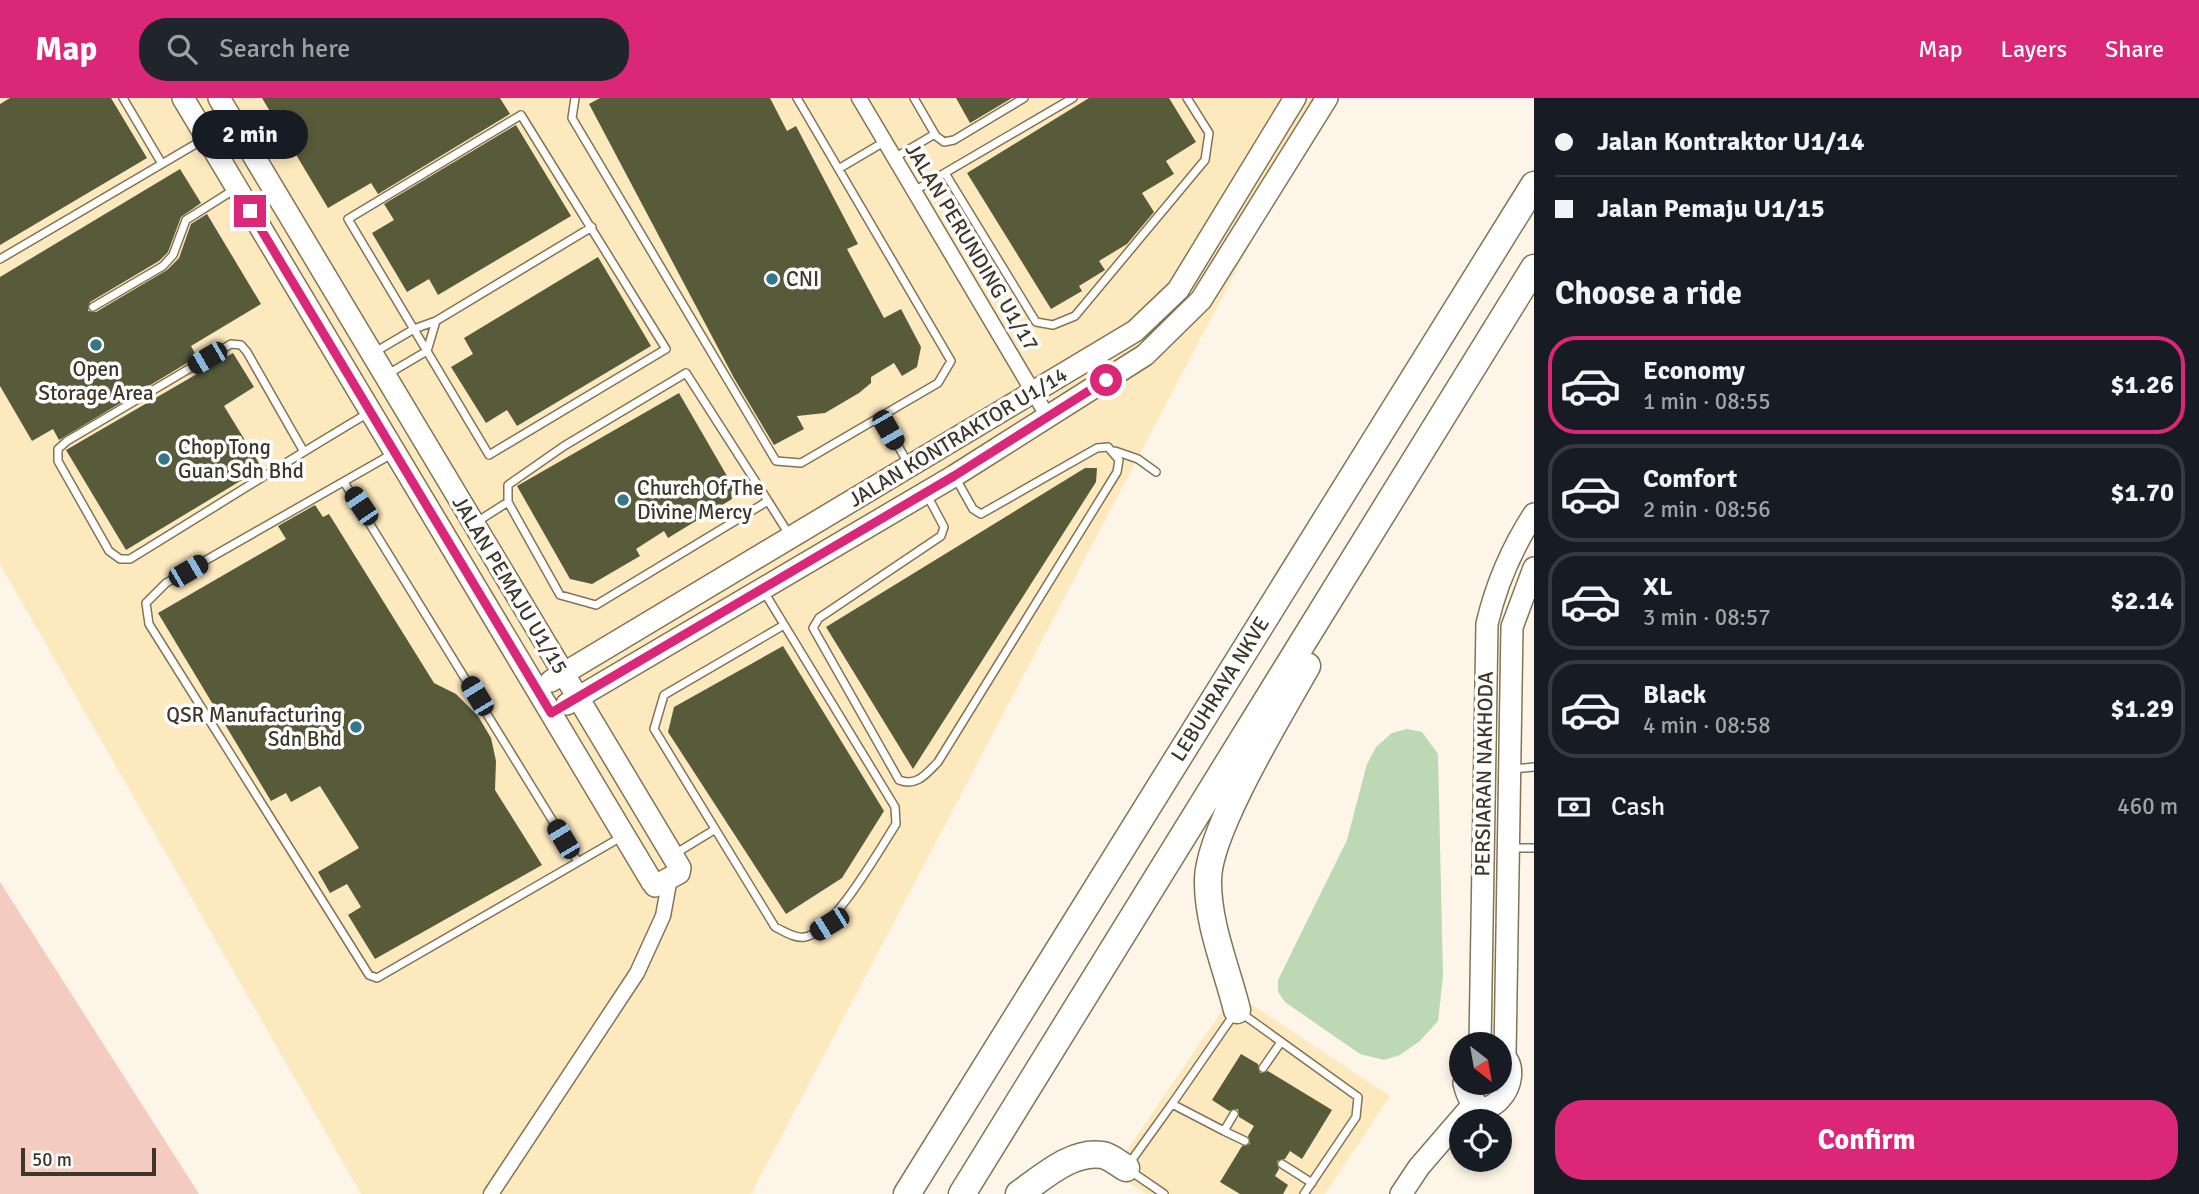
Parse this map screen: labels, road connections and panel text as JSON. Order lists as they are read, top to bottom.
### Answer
{
  "streets": {
    "highway": ["LEBUHRAYA NKVE"],
    "street": [
      "JALAN PERUNDING U1/17",
      "JALAN KONTRAKTOR U1/14",
      "JALAN PEMAJU U1/15",
      "PERSIARAN NAKHODA"
    ]
  },
  "crossings": [
    ["JALAN PERUNDING U1/17", "JALAN KONTRAKTOR U1/14"],
    ["JALAN KONTRAKTOR U1/14", "JALAN PEMAJU U1/15"]
  ],
  "places": [
    "CNI",
    "Open Storage Area",
    "Chop Tong Guan Sdn Bhd",
    "Church Of The Divine Mercy",
    "QSR Manufacturing Sdn Bhd"
  ],
  "scale_bar": "50 m",
  "north": "bottom right",
  "page": {
    "header": "Map",
    "search": "Search here",
    "nav": ["Map", "Layers", "Share"],
    "banner": ["Jalan Kontraktor U1/14", "Jalan Pemaju U1/15"],
    "bubble": "2 min",
    "heading": "Choose a ride",
    "list": [
      {
        "name": "Economy",
        "note": "1 min · 08:55",
        "value": "$1.26"
      },
      {
        "name": "Comfort",
        "note": "2 min · 08:56",
        "value": "$1.70"
      },
      {
        "name": "XL",
        "note": "3 min · 08:57",
        "value": "$2.14"
      },
      {
        "name": "Black",
        "note": "4 min · 08:58",
        "value": "$1.29"
      }
    ],
    "pay": ["Cash", "460 m"],
    "buttons": "Confirm",
    "scale": "50 m"
  }
}
